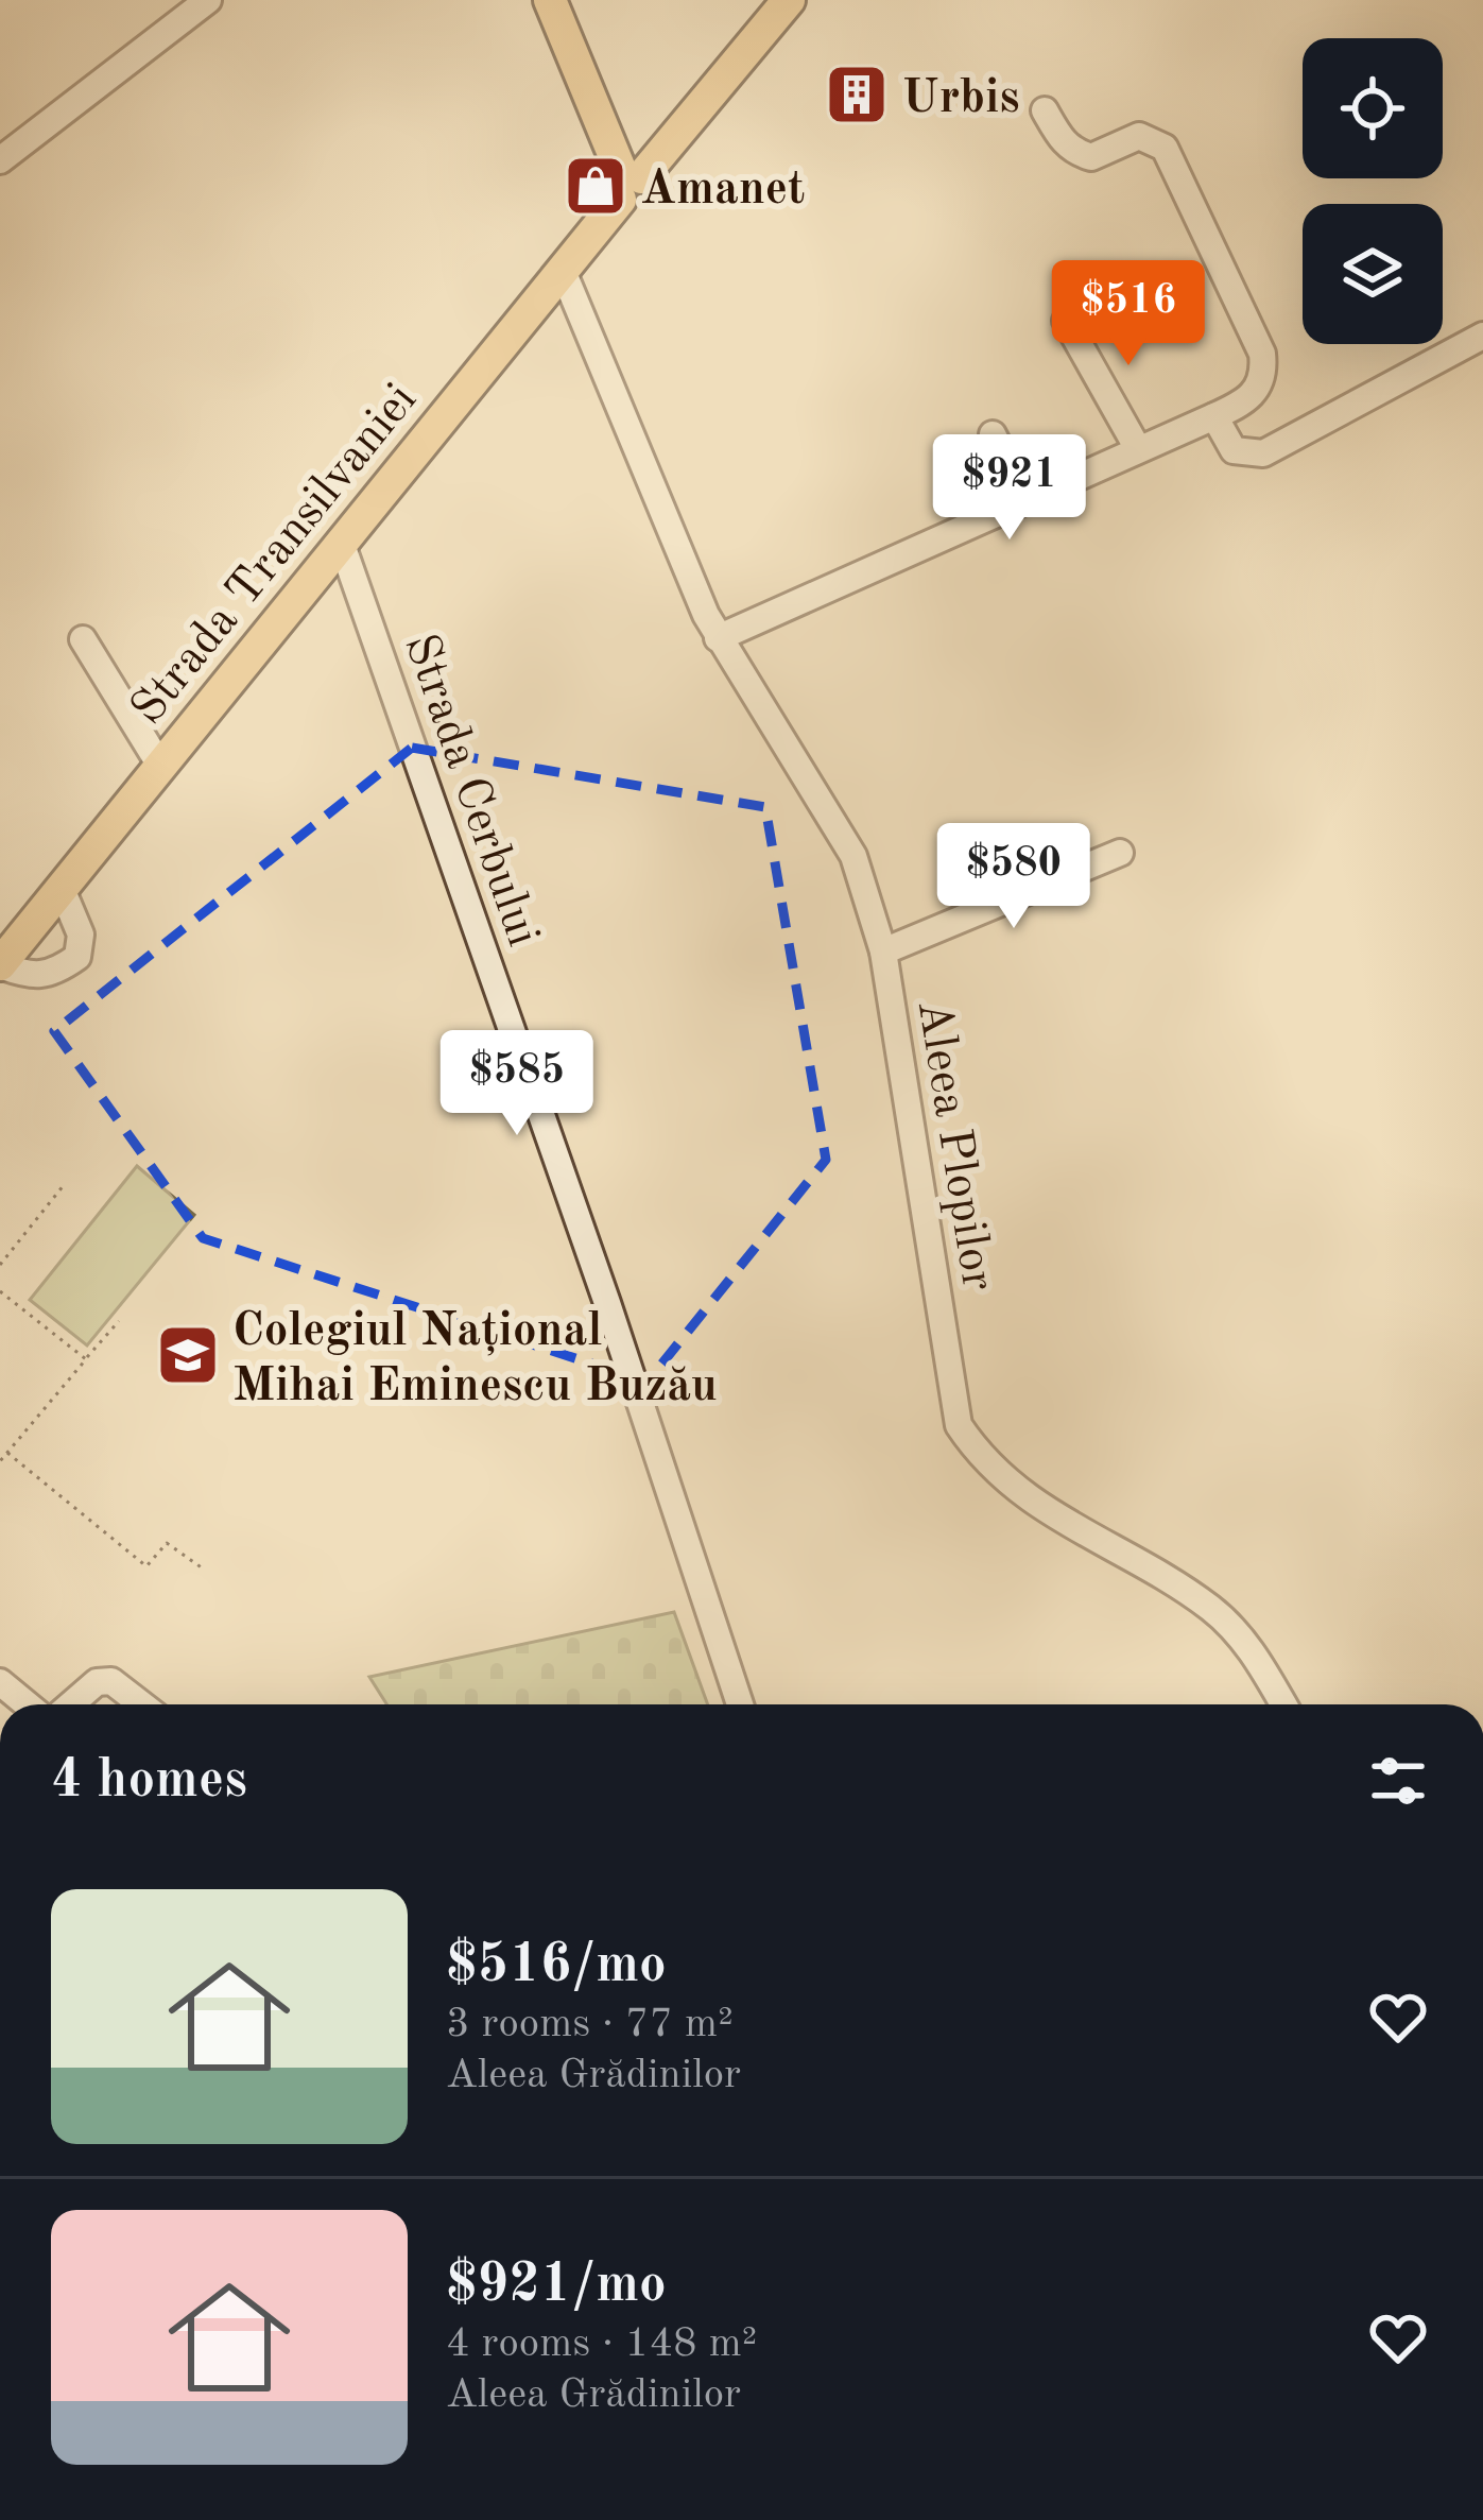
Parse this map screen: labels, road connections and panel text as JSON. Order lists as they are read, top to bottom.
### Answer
{
  "streets": {
    "main road": ["Strada Transilvaniei"],
    "street": ["Strada Cerbului", "Aleea Plopilor"]
  },
  "crossings": [
    ["Strada Transilvaniei", "Strada Cerbului"],
    ["Strada Transilvaniei", "Aleea Plopilor"]
  ],
  "places": {
    "building": ["Urbis"],
    "shop": ["Amanet"],
    "school or university": ["Colegiul Național Mihai Eminescu Buzău"]
  },
  "page": {
    "price": [
      "$516",
      "$921",
      "$580",
      "$585"
    ],
    "heading": "4 homes",
    "list": [
      {
        "name": "$516/mo",
        "note": "3 rooms · 77 m² · Aleea Grădinilor"
      },
      {
        "name": "$921/mo",
        "note": "4 rooms · 148 m² · Aleea Grădinilor"
      }
    ]
  }
}
